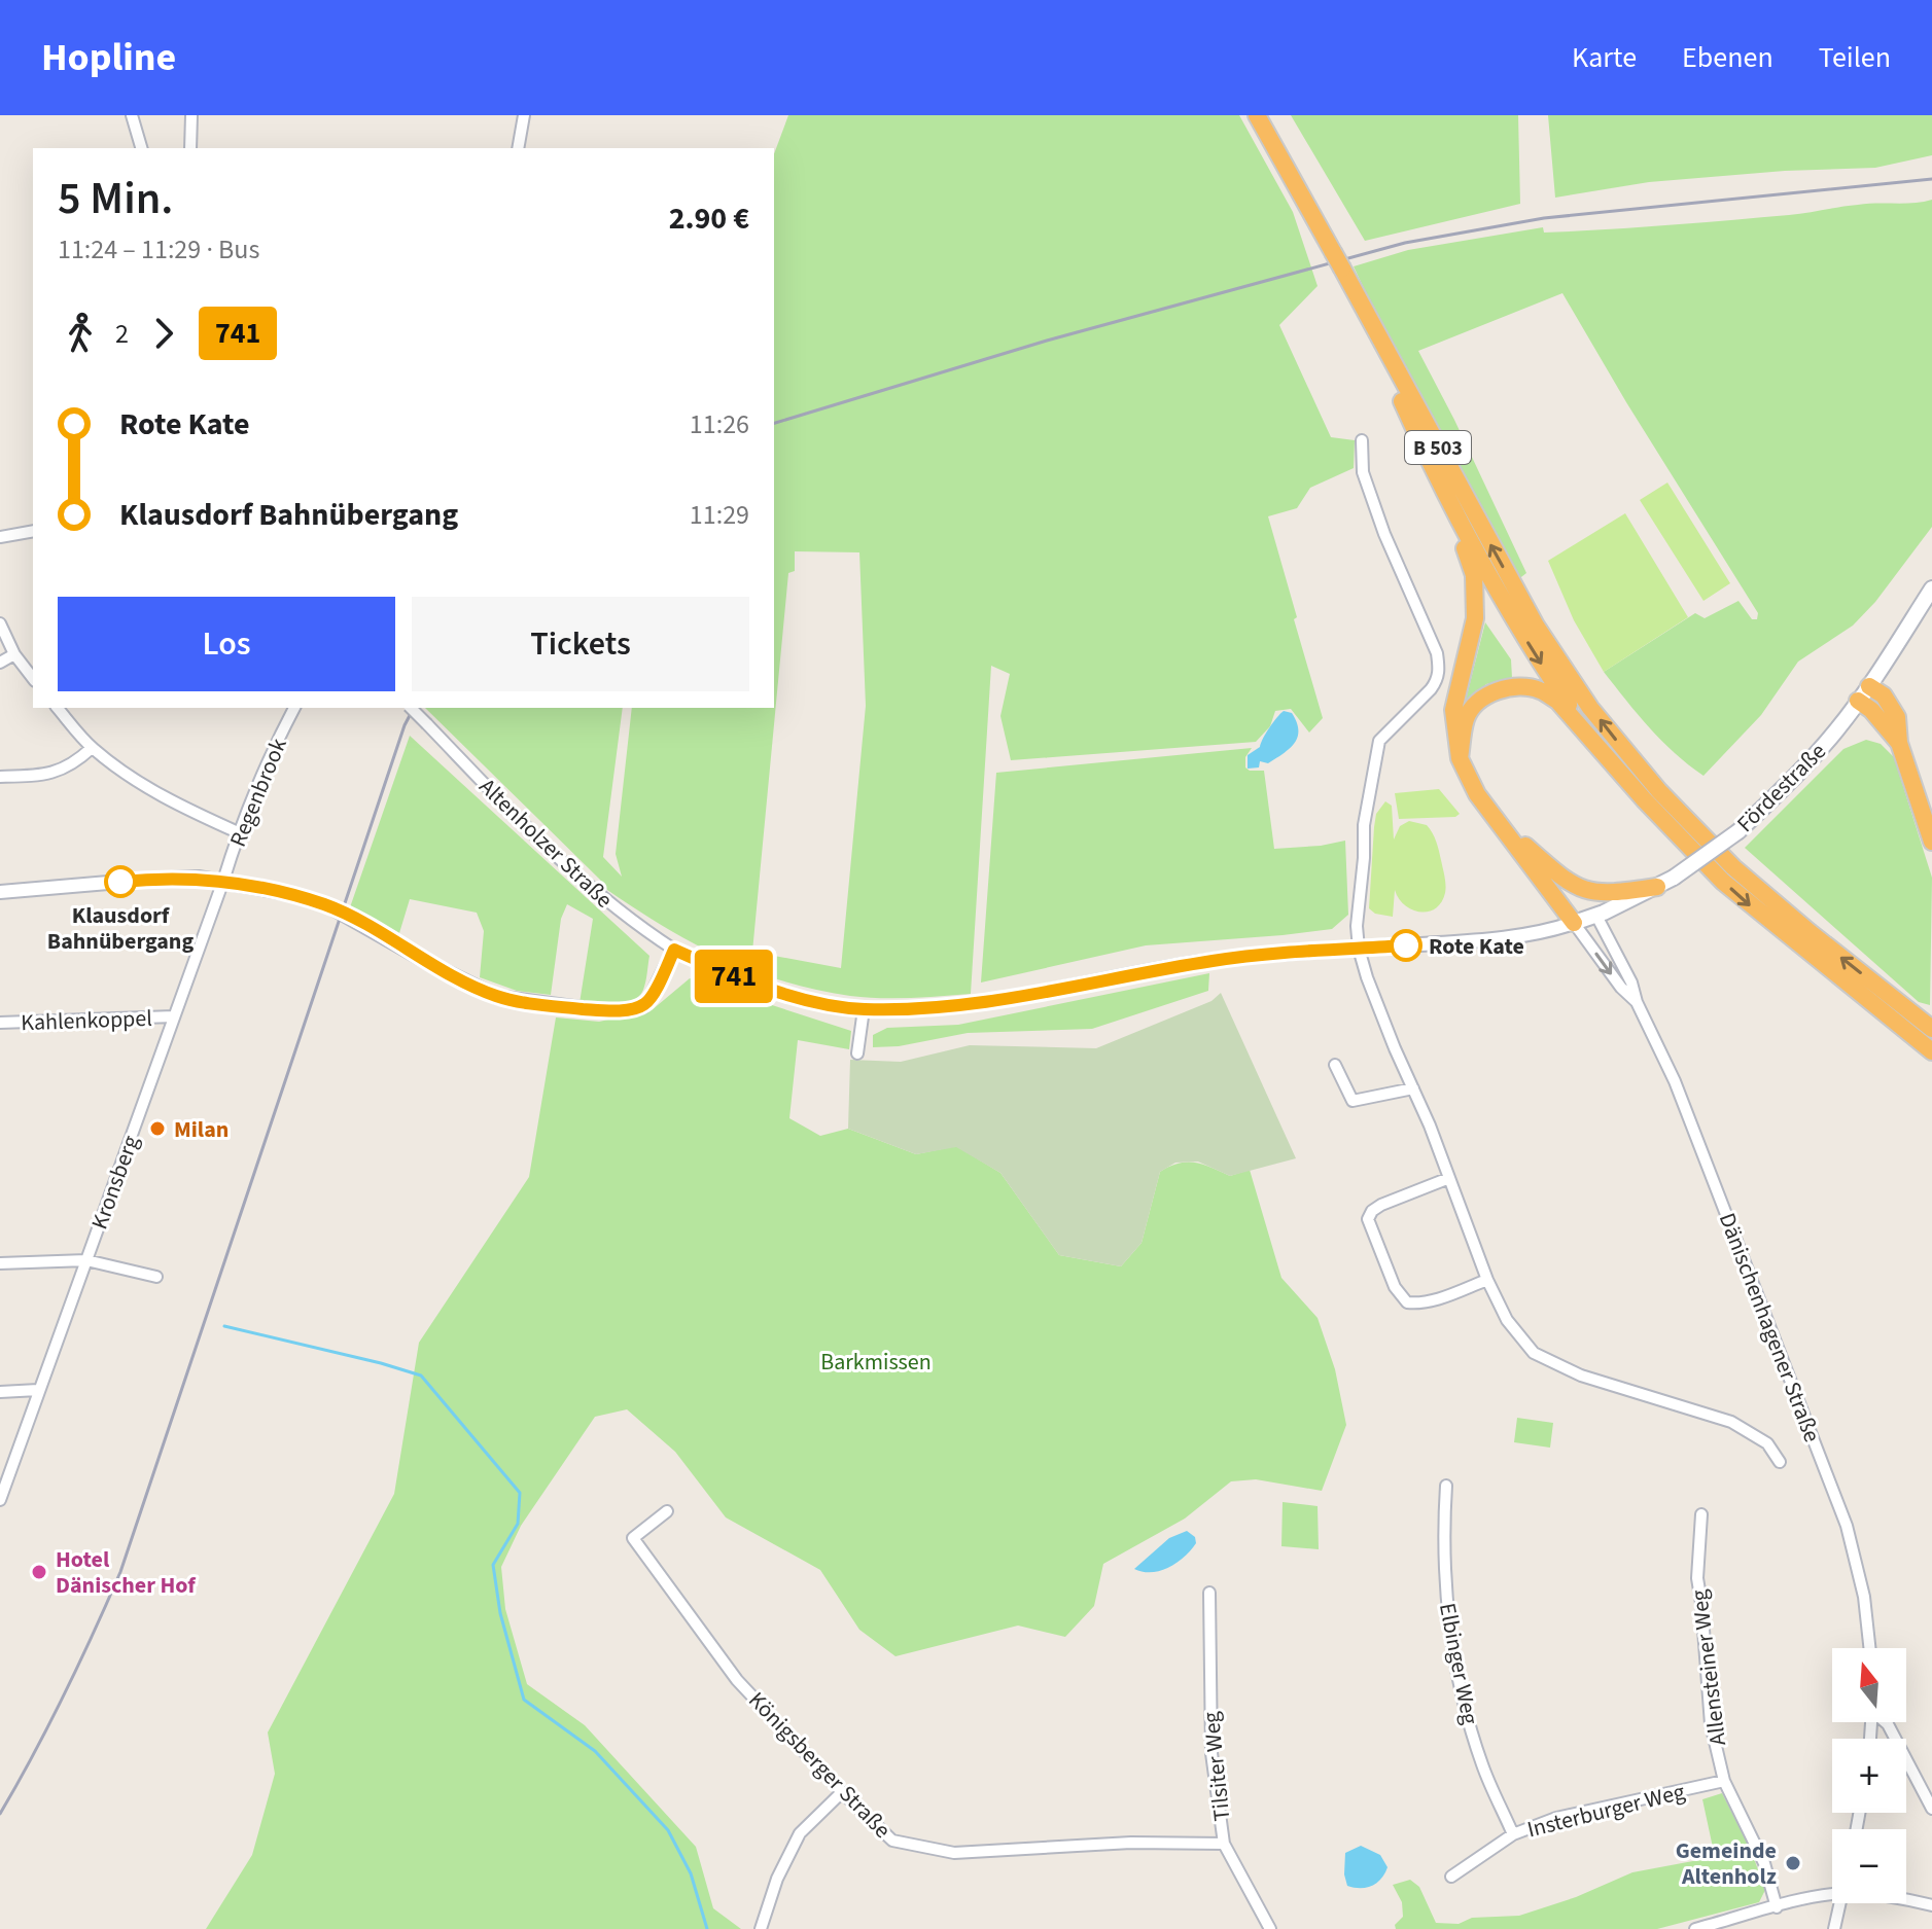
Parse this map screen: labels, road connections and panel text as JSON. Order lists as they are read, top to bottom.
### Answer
{
  "streets": {
    "highway": ["B 503"],
    "main road": ["Fördestraße"],
    "street": [
      "Regenbrook",
      "Altenholzer Straße",
      "Kahlenkoppel",
      "Kronsberg",
      "Dänischenhagener Straße",
      "Elbinger Weg",
      "Allensteiner Weg",
      "Königsberger Straße",
      "Tilsiter Weg",
      "Insterburger Weg"
    ]
  },
  "crossings": [
    ["Fördestraße", "Altenholzer Straße"],
    ["Fördestraße", "Dänischenhagener Straße"],
    ["Regenbrook", "Kronsberg"],
    ["Altenholzer Straße", "Dänischenhagener Straße"],
    ["Kahlenkoppel", "Kronsberg"],
    ["Elbinger Weg", "Insterburger Weg"],
    ["Allensteiner Weg", "Insterburger Weg"],
    ["Königsberger Straße", "Tilsiter Weg"]
  ],
  "parks": ["Barkmissen"],
  "places": [
    "Klausdorf Bahnübergang",
    "Rote Kate",
    "Milan",
    "Hotel Dänischer Hof",
    "Gemeinde Altenholz"
  ],
  "lines": ["bus line 741"],
  "north": "top",
  "page": {
    "header": "Hopline",
    "nav": ["Karte", "Ebenen", "Teilen"],
    "on_map": "741",
    "heading": ["5 Min.", "11:24 – 11:29 · Bus", "2.90 €"],
    "legs": ["2", "741"],
    "list": [
      {
        "name": "Rote Kate",
        "value": "11:26"
      },
      {
        "name": "Klausdorf Bahnübergang",
        "value": "11:29"
      }
    ],
    "buttons": ["Los", "Tickets"],
    "map_buttons": ["+", "−"]
  }
}
